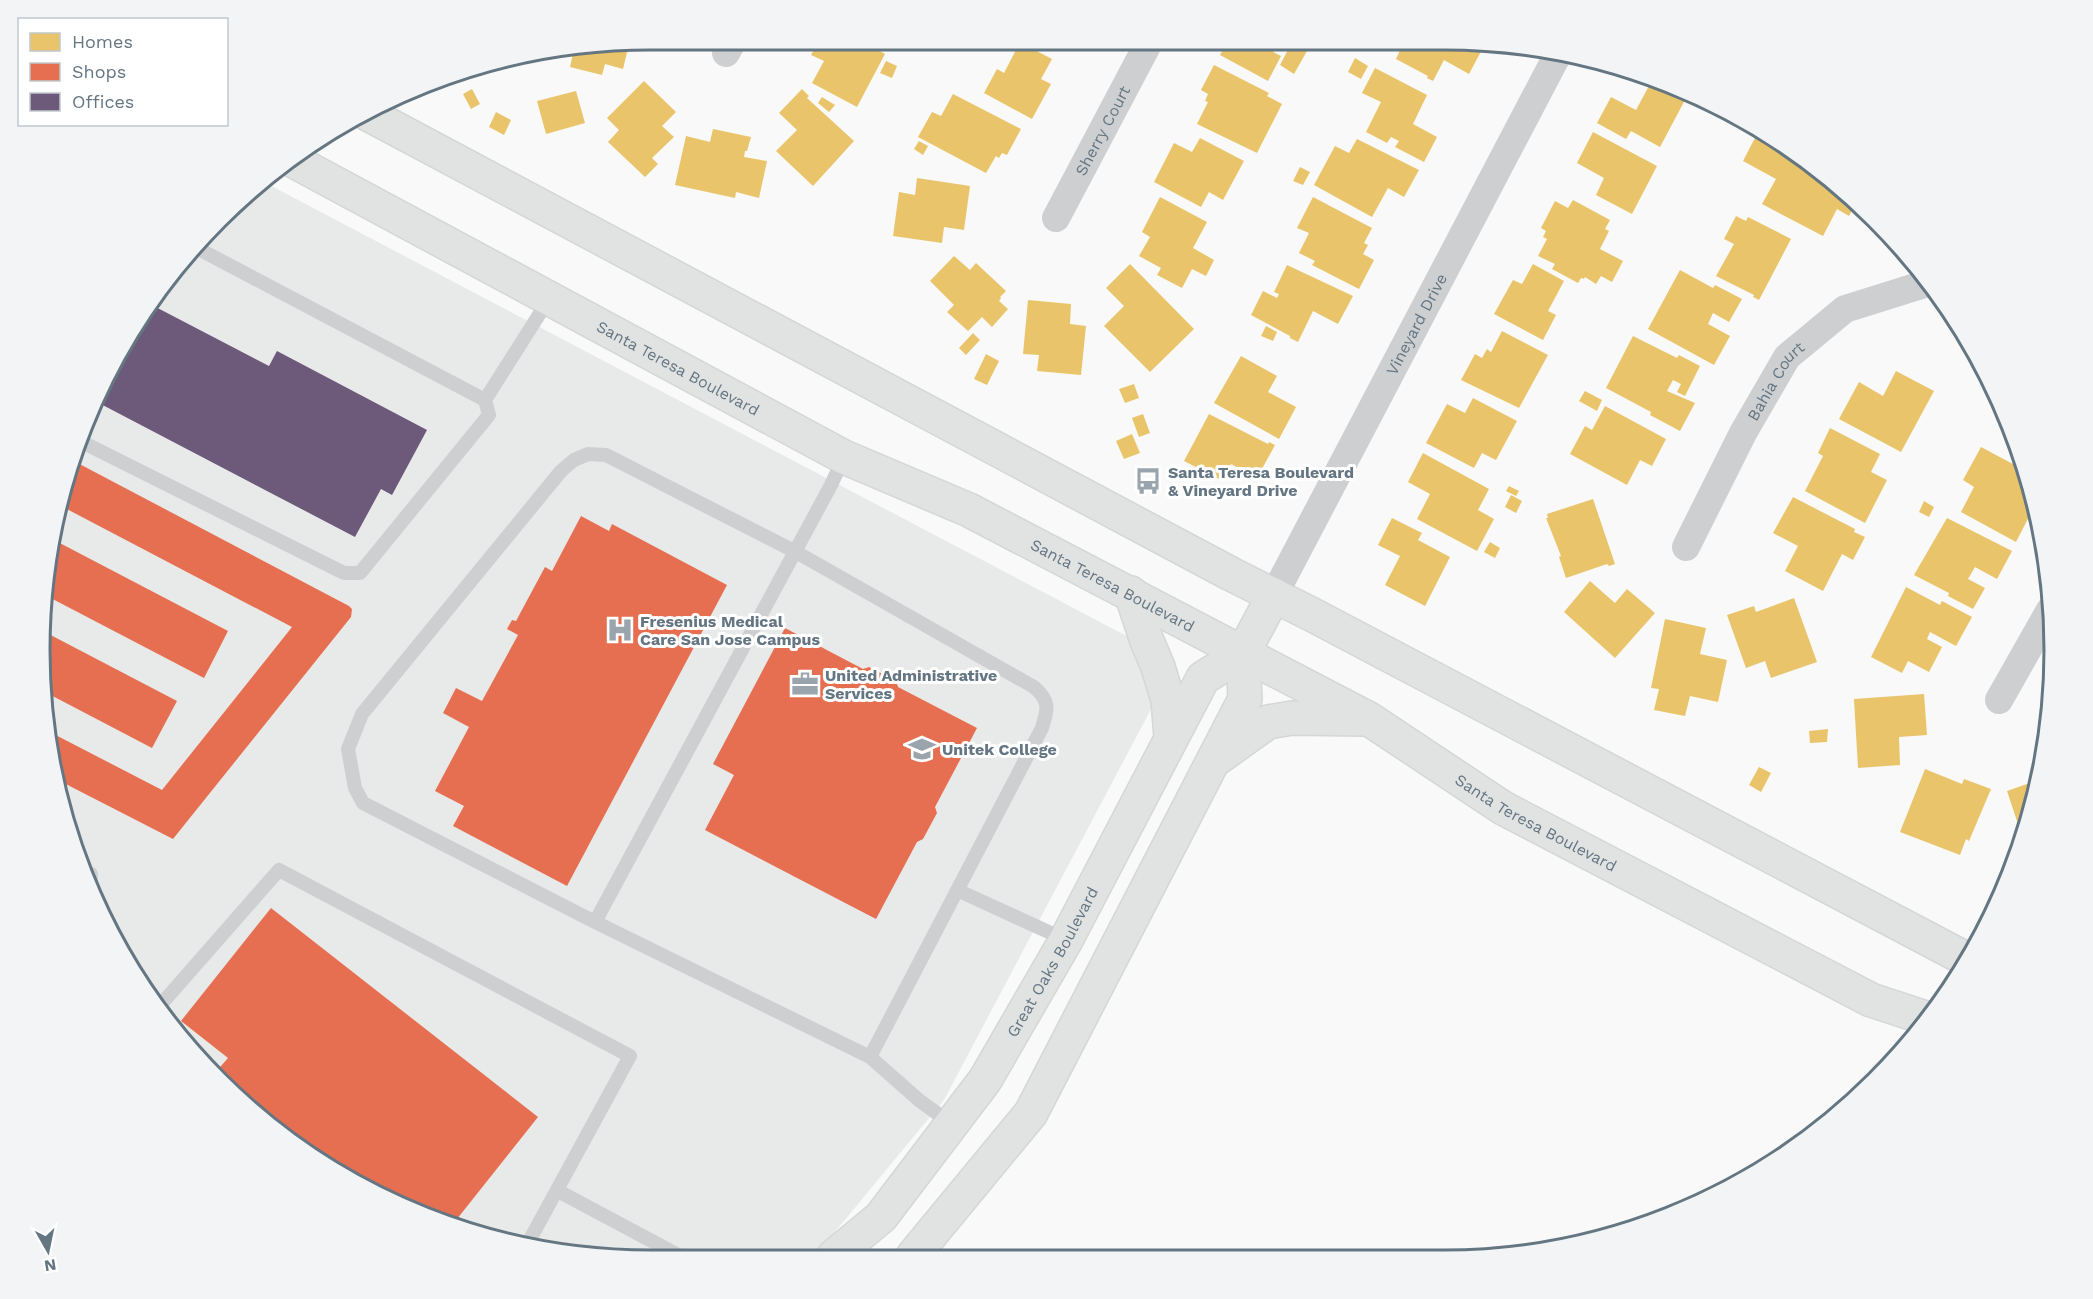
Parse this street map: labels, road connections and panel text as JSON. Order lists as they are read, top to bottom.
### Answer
{
  "streets": {
    "main road": ["Santa Teresa Boulevard", "Great Oaks Boulevard"],
    "street": ["Sherry Court", "Vineyard Drive", "Bahia Court"]
  },
  "crossings": [
    ["Vineyard Drive", "Great Oaks Boulevard"],
    ["Santa Teresa Boulevard", "Great Oaks Boulevard"]
  ],
  "places": {
    "bus stop": ["Santa Teresa Boulevard & Vineyard Drive"],
    "hospital": ["Fresenius Medical Care San Jose Campus"],
    "office": ["United Administrative Services"],
    "school or university": ["Unitek College"]
  },
  "legend": ["Homes", "Shops", "Offices"],
  "north": "bottom"
}
